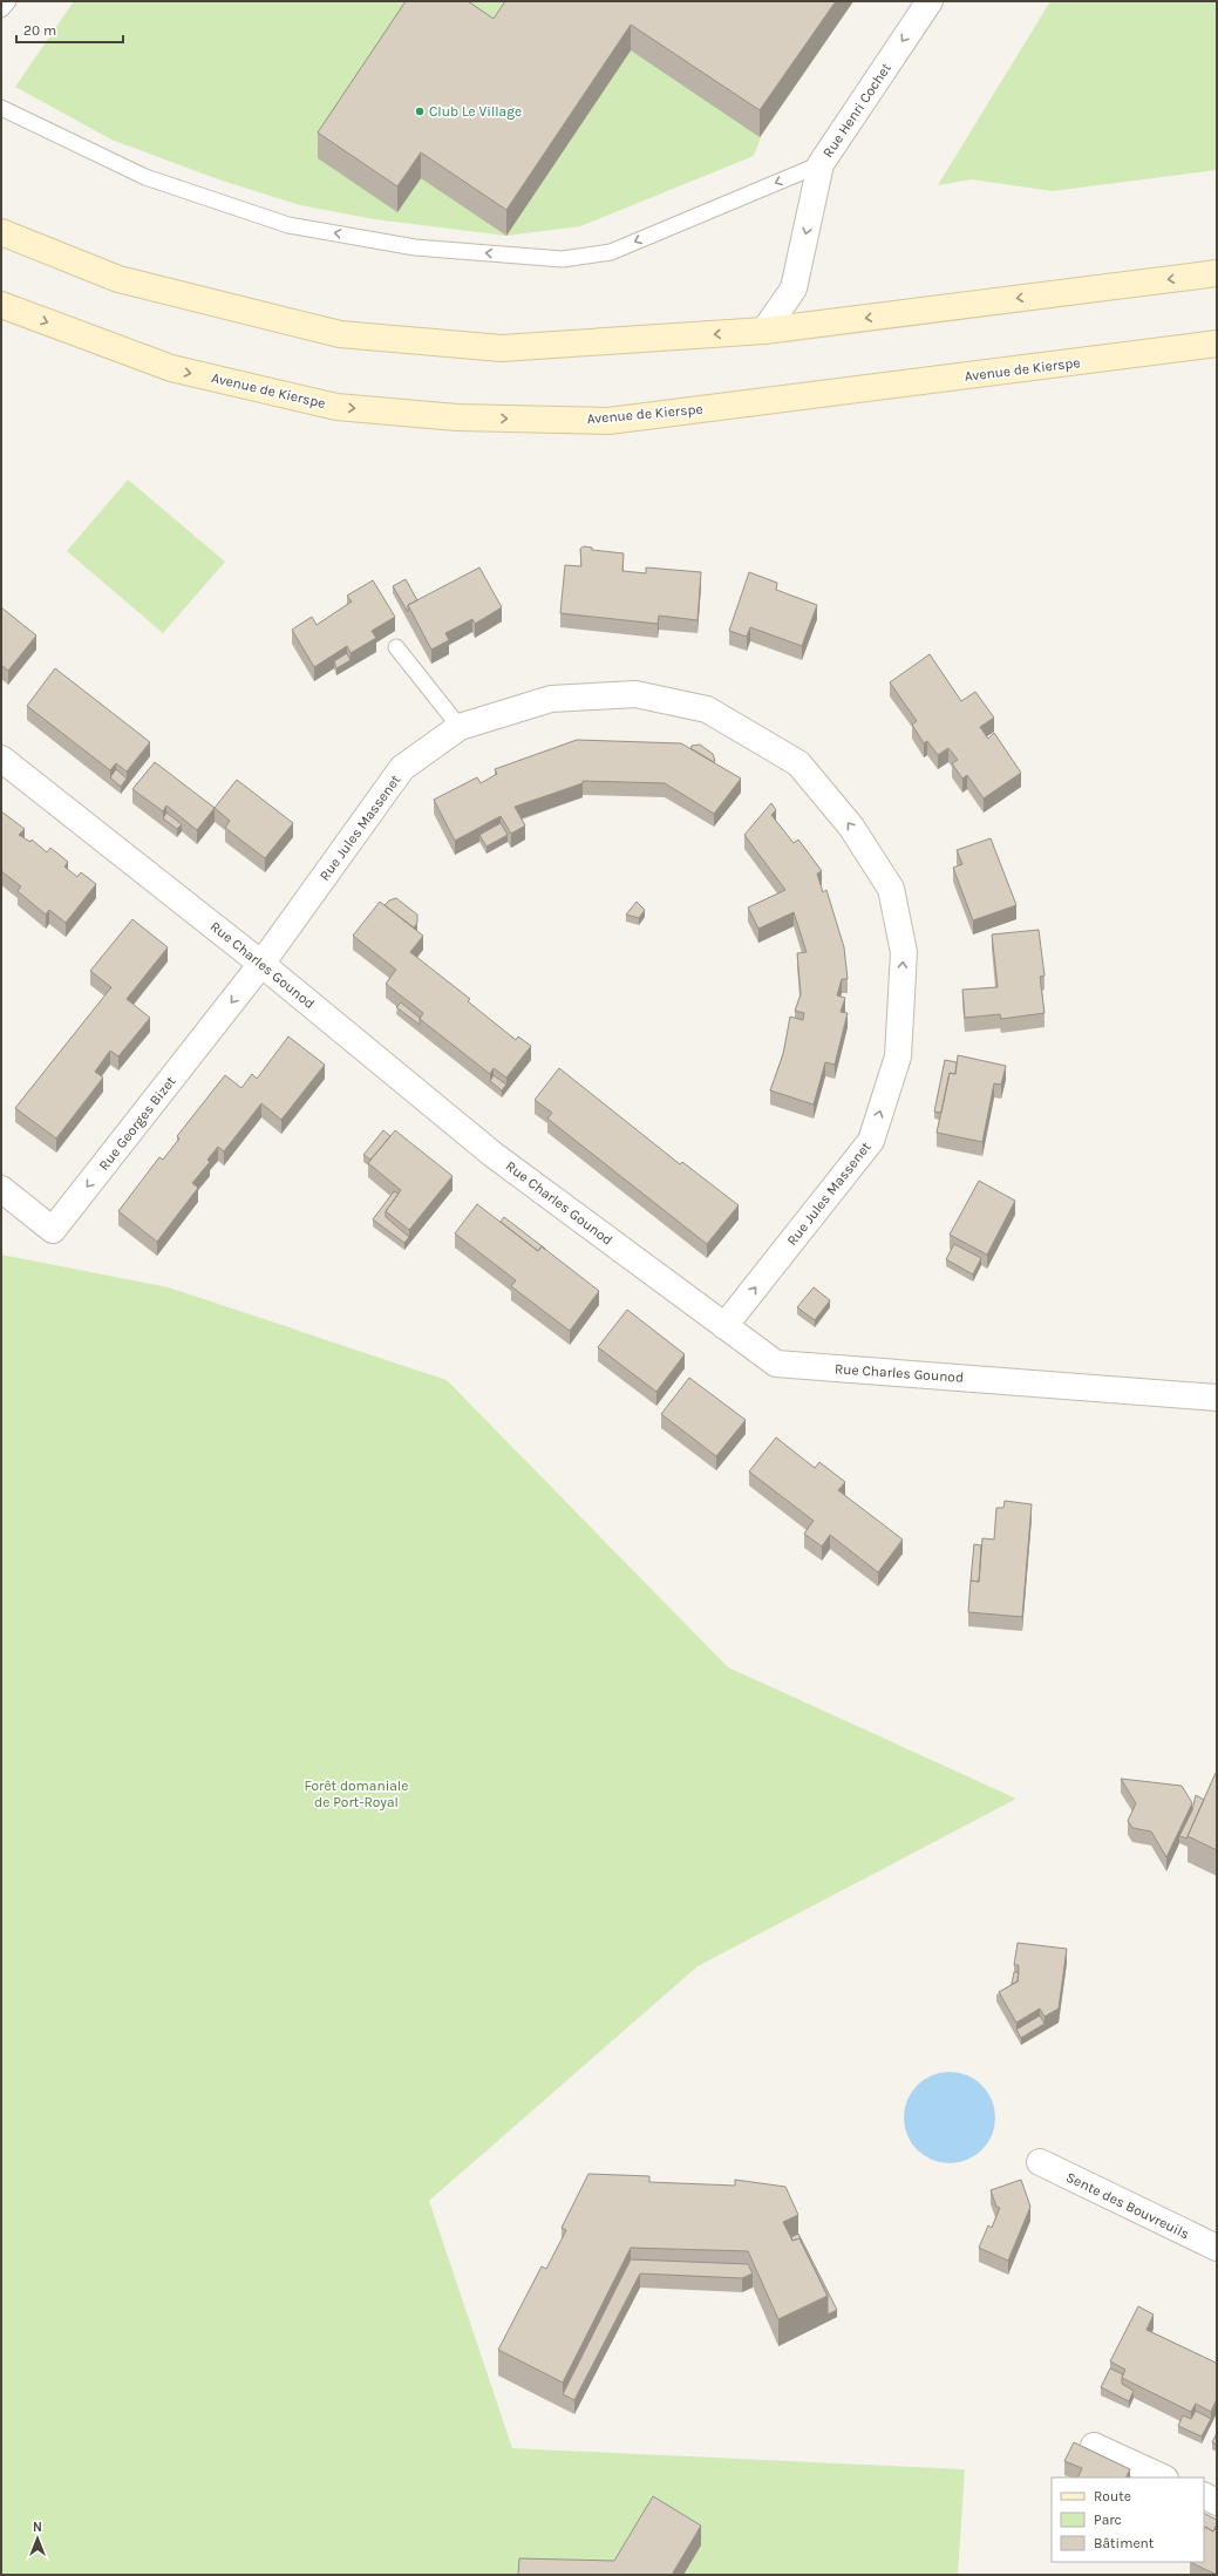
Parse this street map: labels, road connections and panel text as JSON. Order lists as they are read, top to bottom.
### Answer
{
  "streets": {
    "main road": ["Avenue de Kierspe"],
    "street": [
      "Rue Henri Cochet",
      "Rue Jules Massenet",
      "Rue Charles Gounod",
      "Rue Georges Bizet",
      "Sente des Bouvreuils"
    ]
  },
  "crossings": [
    ["Rue Jules Massenet", "Rue Charles Gounod"],
    ["Rue Jules Massenet", "Rue Georges Bizet"],
    ["Rue Charles Gounod", "Rue Georges Bizet"]
  ],
  "one_way": ["Rue Henri Cochet", "Rue Georges Bizet"],
  "parks": ["Forêt domaniale de Port-Royal"],
  "places": ["Club Le Village"],
  "legend": ["Route", "Parc", "Bâtiment"],
  "scale_bar": "20 m",
  "north": "top"
}
